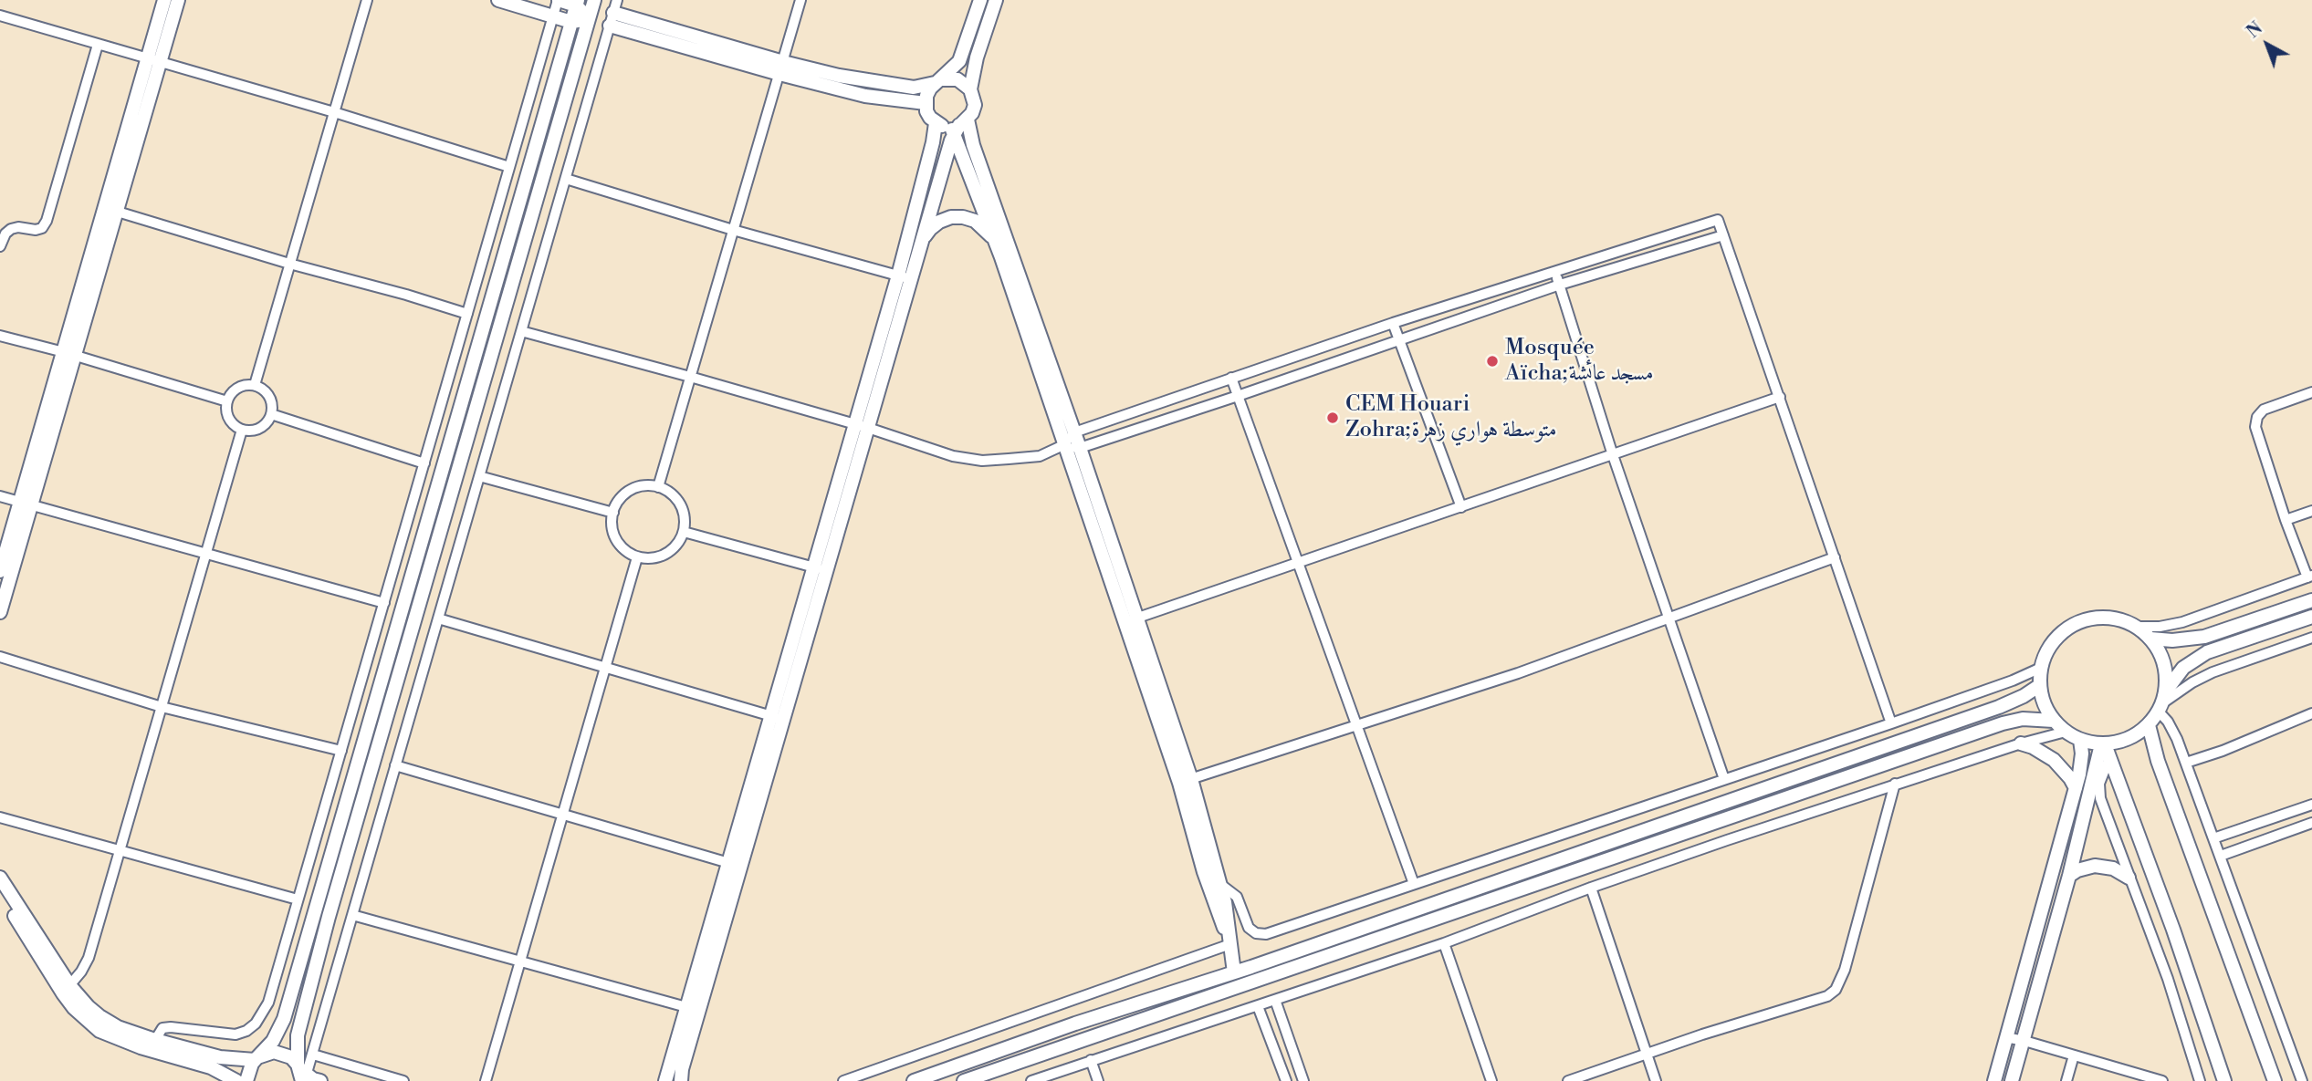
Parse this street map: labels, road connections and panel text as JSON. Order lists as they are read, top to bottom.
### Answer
{
  "places": ["Mosquée Aïcha;مسجد عائشة", "CEM Houari Zohra;متوسطة هواري زهرة"],
  "north": "top left"
}
